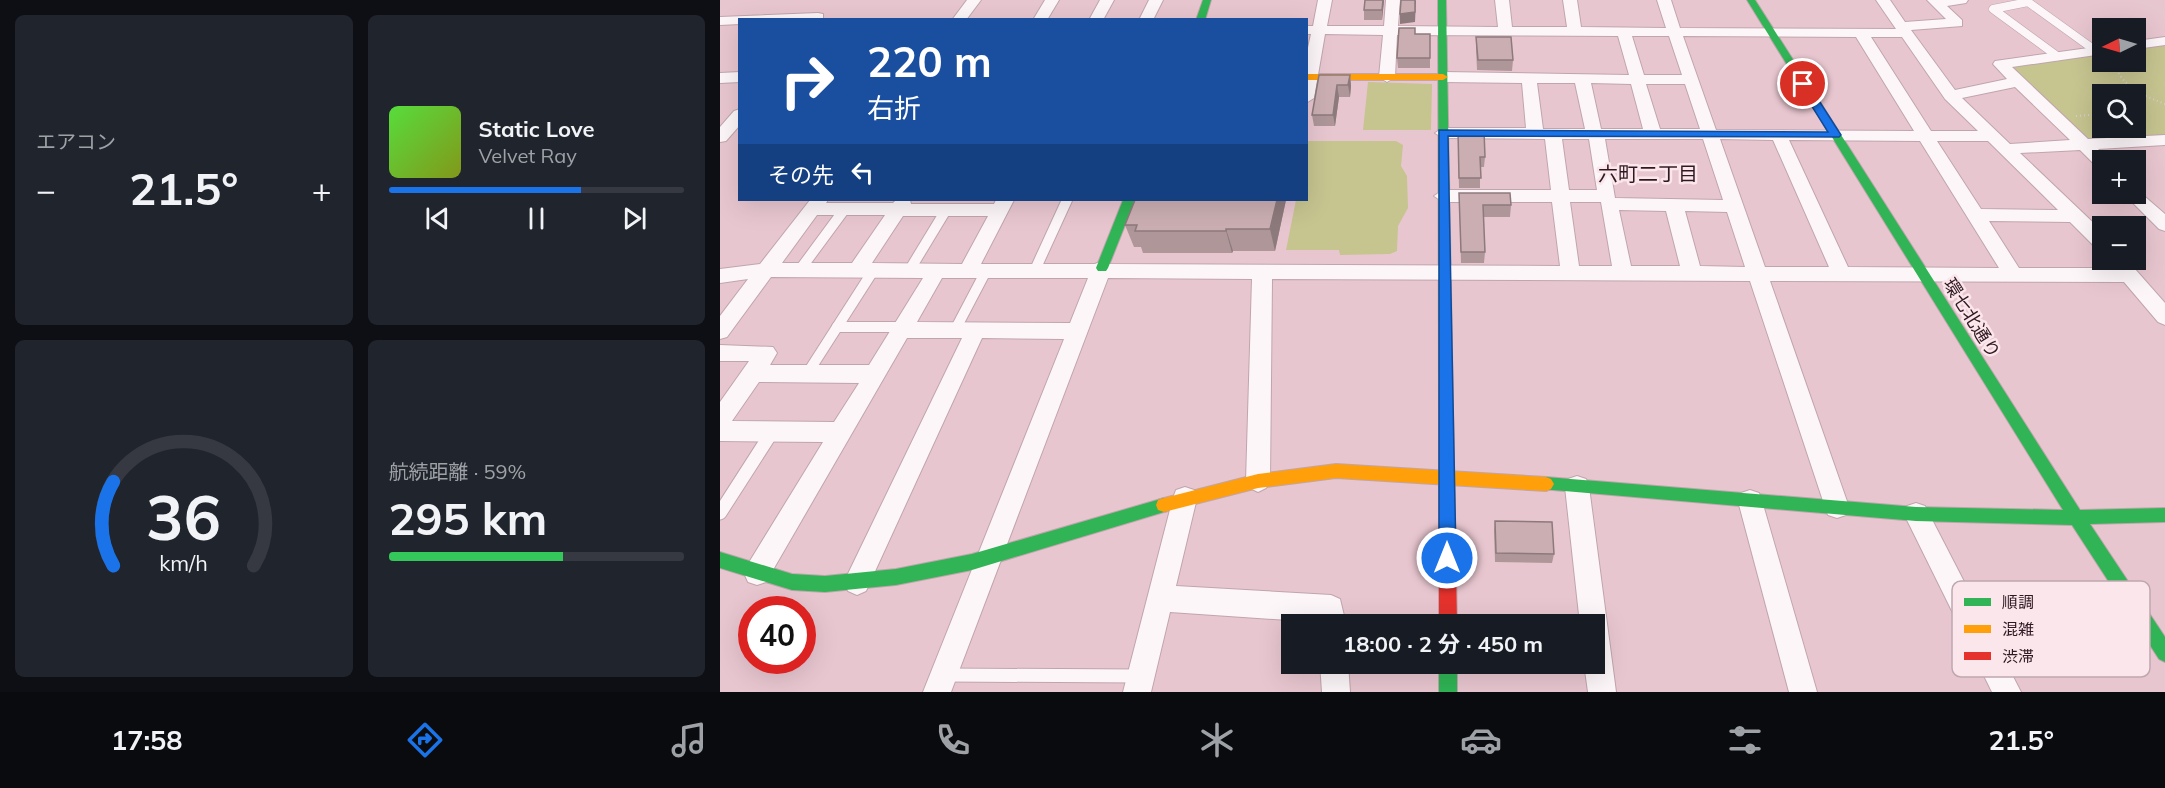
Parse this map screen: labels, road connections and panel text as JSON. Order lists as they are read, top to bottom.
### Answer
{
  "streets": {
    "street": ["環七北通り"]
  },
  "districts": ["六町二丁目"],
  "legend": ["順調", "混雑", "渋滞"],
  "north": "left",
  "page": {
    "tile": [
      "エアコン",
      ["航続距離 · 59%", "295 km"]
    ],
    "map_buttons": ["+", "−"],
    "turn": ["220 m", "右折"],
    "song": ["Static Love", "Velvet Ray"],
    "then": "その先",
    "heat": ["−", "21.5°", "+"],
    "limit": "40",
    "trip": "18:00 · 2 分 · 450 m",
    "tabs": ["17:58", "21.5°"],
    "gauge": ["36", "km/h"]
  }
}
